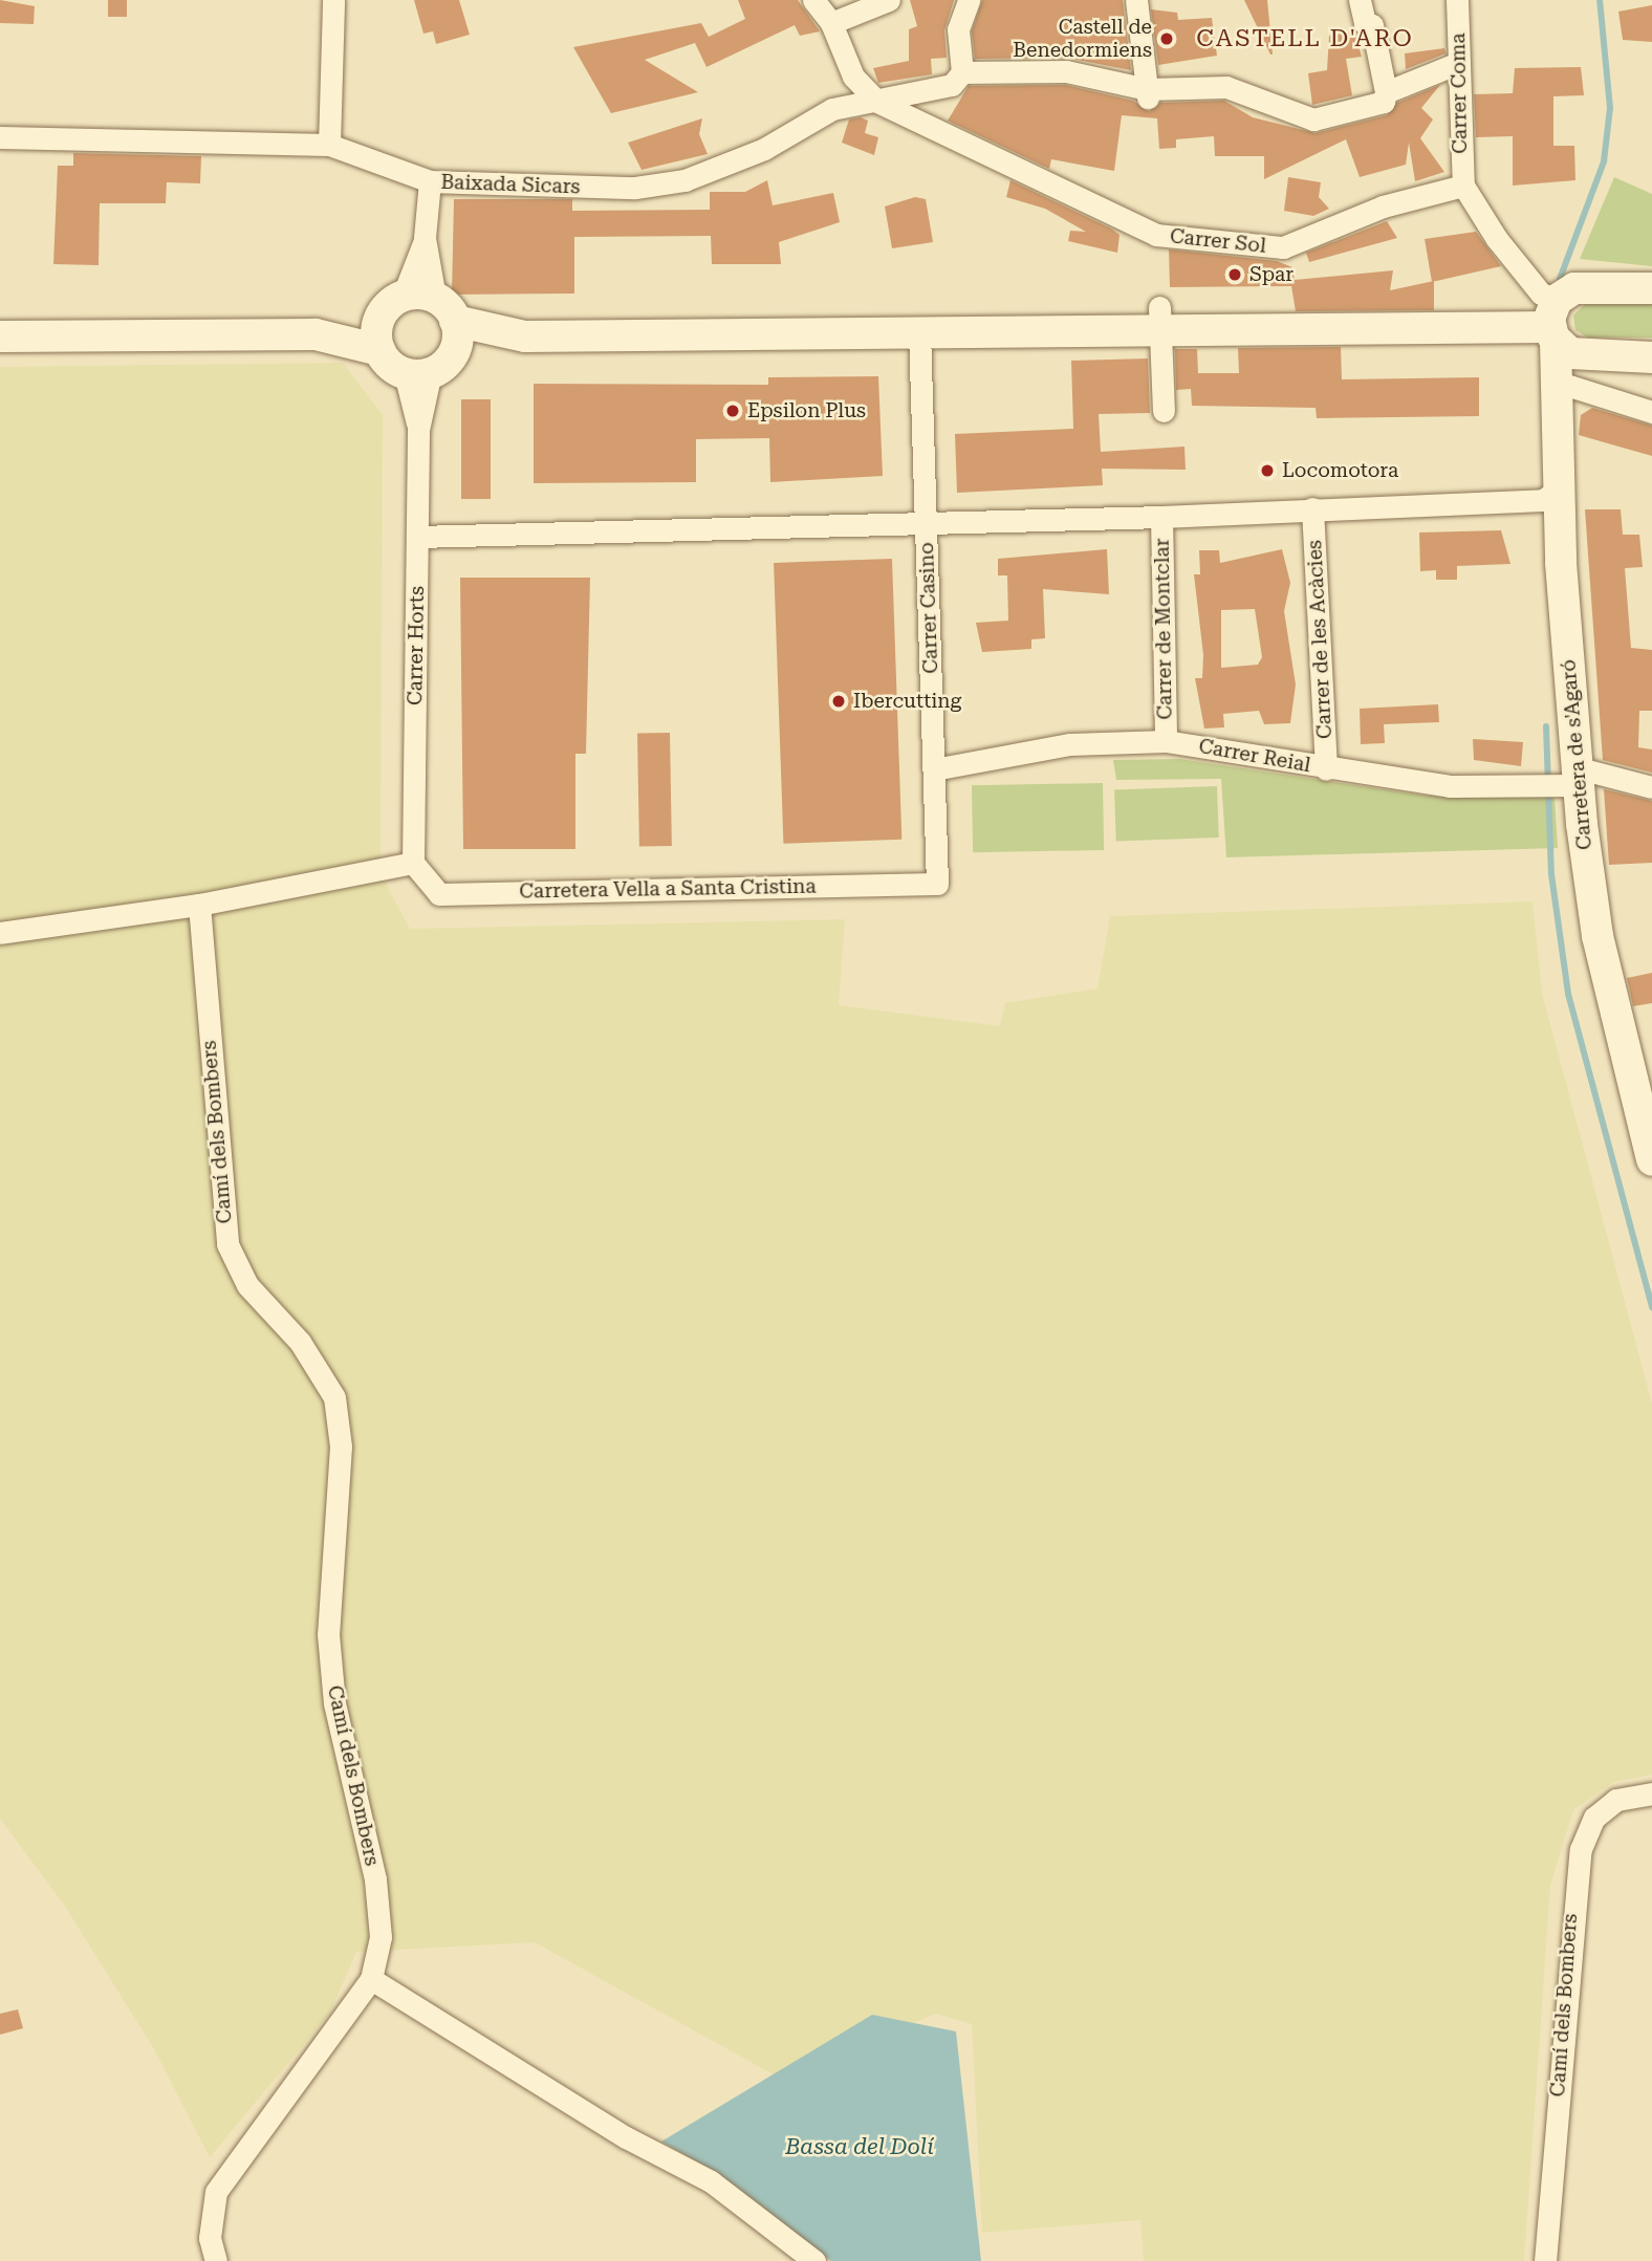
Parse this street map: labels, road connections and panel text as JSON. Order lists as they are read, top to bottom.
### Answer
{
  "streets": {
    "street": [
      "Carrer Coma",
      "Baixada Sicars",
      "Carrer Sol",
      "Carrer Casino",
      "Carrer de Montclar",
      "Carrer de les Acàcies",
      "Carrer Horts",
      "Carretera de s'Agaró",
      "Carrer Reial",
      "Carretera Vella a Santa Cristina",
      "Camí dels Bombers"
    ]
  },
  "crossings": [
    ["Carrer Coma", "Carrer Sol"],
    ["Baixada Sicars", "Carrer Sol"],
    ["Carrer Casino", "Carrer Reial"],
    ["Carrer Casino", "Carretera Vella a Santa Cristina"],
    ["Carrer de Montclar", "Carrer Reial"],
    ["Carrer de les Acàcies", "Carrer Reial"],
    ["Carrer Horts", "Carretera Vella a Santa Cristina"],
    ["Carretera de s'Agaró", "Carrer Reial"]
  ],
  "districts": ["CASTELL D'ARO"],
  "water": ["Bassa del Dolí"],
  "places": [
    "Castell de Benedormiens",
    "Spar",
    "Epsilon Plus",
    "Locomotora",
    "Ibercutting"
  ]
}
